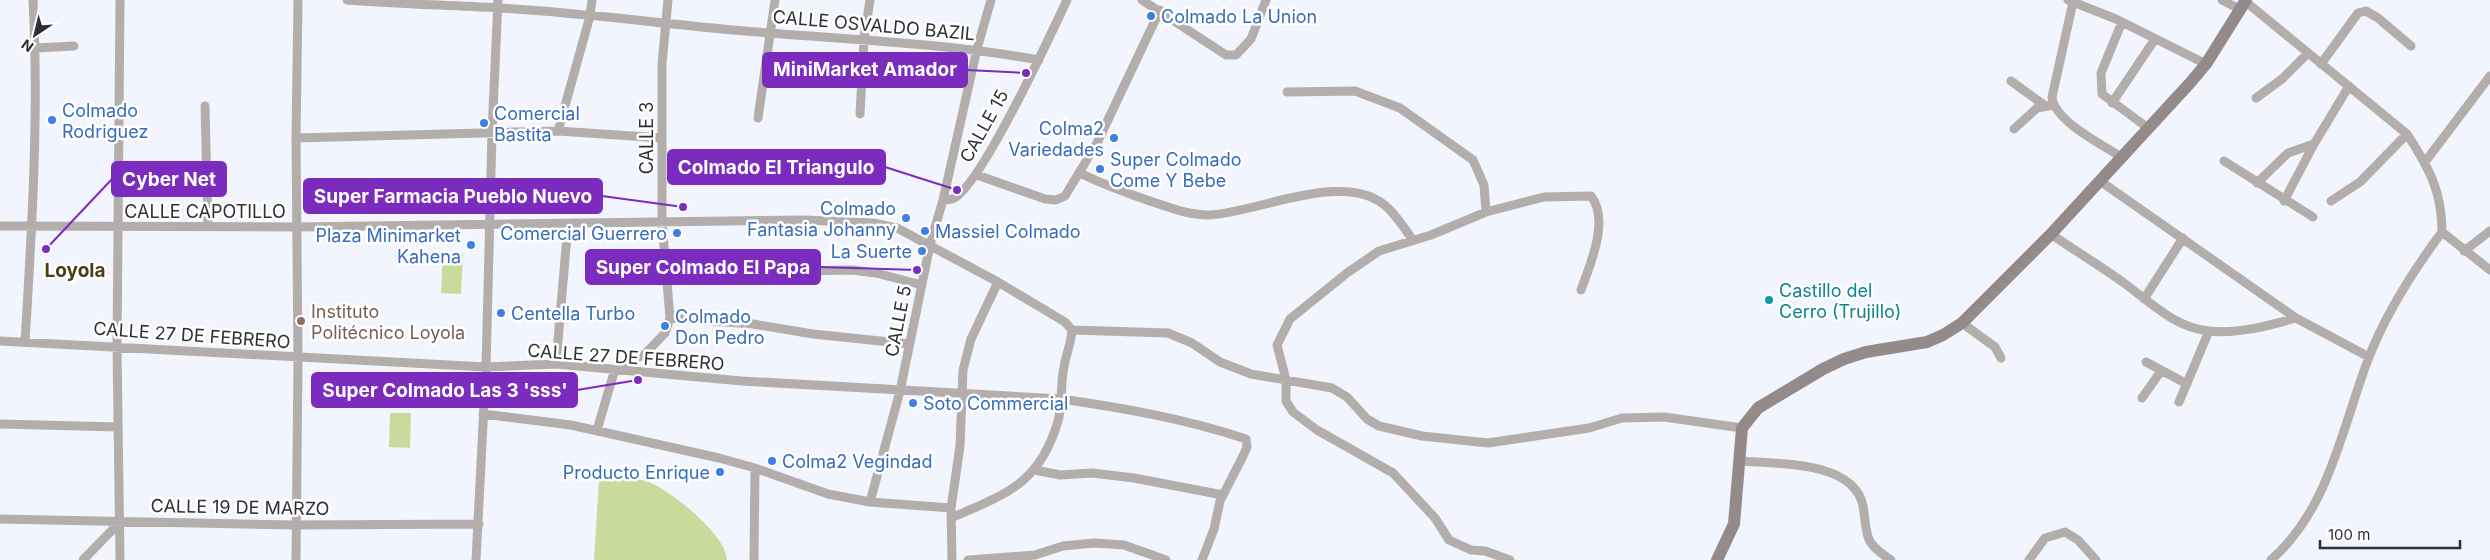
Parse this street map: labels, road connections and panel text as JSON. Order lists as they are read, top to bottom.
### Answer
{
  "streets": {
    "street": [
      "CALLE OSVALDO BAZIL",
      "CALLE 15",
      "CALLE 3",
      "CALLE CAPOTILLO",
      "CALLE 5",
      "CALLE 27 DE FEBRERO",
      "CALLE 19 DE MARZO"
    ]
  },
  "crossings": [
    ["CALLE OSVALDO BAZIL", "CALLE 15"],
    ["CALLE OSVALDO BAZIL", "CALLE 3"],
    ["CALLE OSVALDO BAZIL", "CALLE 5"],
    ["CALLE 15", "CALLE 5"],
    ["CALLE 3", "CALLE CAPOTILLO"],
    ["CALLE CAPOTILLO", "CALLE 5"],
    ["CALLE 5", "CALLE 27 DE FEBRERO"]
  ],
  "districts": ["Loyola"],
  "places": [
    "Colmado La Union",
    "MiniMarket Amador",
    "Colmado Rodriguez",
    "Comercial Bastita",
    "Colma2 Variedades",
    "Super Colmado Come Y Bebe",
    "Colmado El Triangulo",
    "Super Farmacia Pueblo Nuevo",
    "Colmado Fantasia Johanny",
    "Massiel Colmado",
    "Comercial Guerrero",
    "Plaza Minimarket Kahena",
    "Cyber Net",
    "La Suerte",
    "Super Colmado El Papa",
    "Castillo del Cerro (Trujillo)",
    "Centella Turbo",
    "Instituto Politécnico Loyola",
    "Colmado Don Pedro",
    "Super Colmado Las 3 'sss'",
    "Soto Commercial",
    "Colma2 Vegindad",
    "Producto Enrique"
  ],
  "scale_bar": "100 m",
  "north": "bottom left"
}
